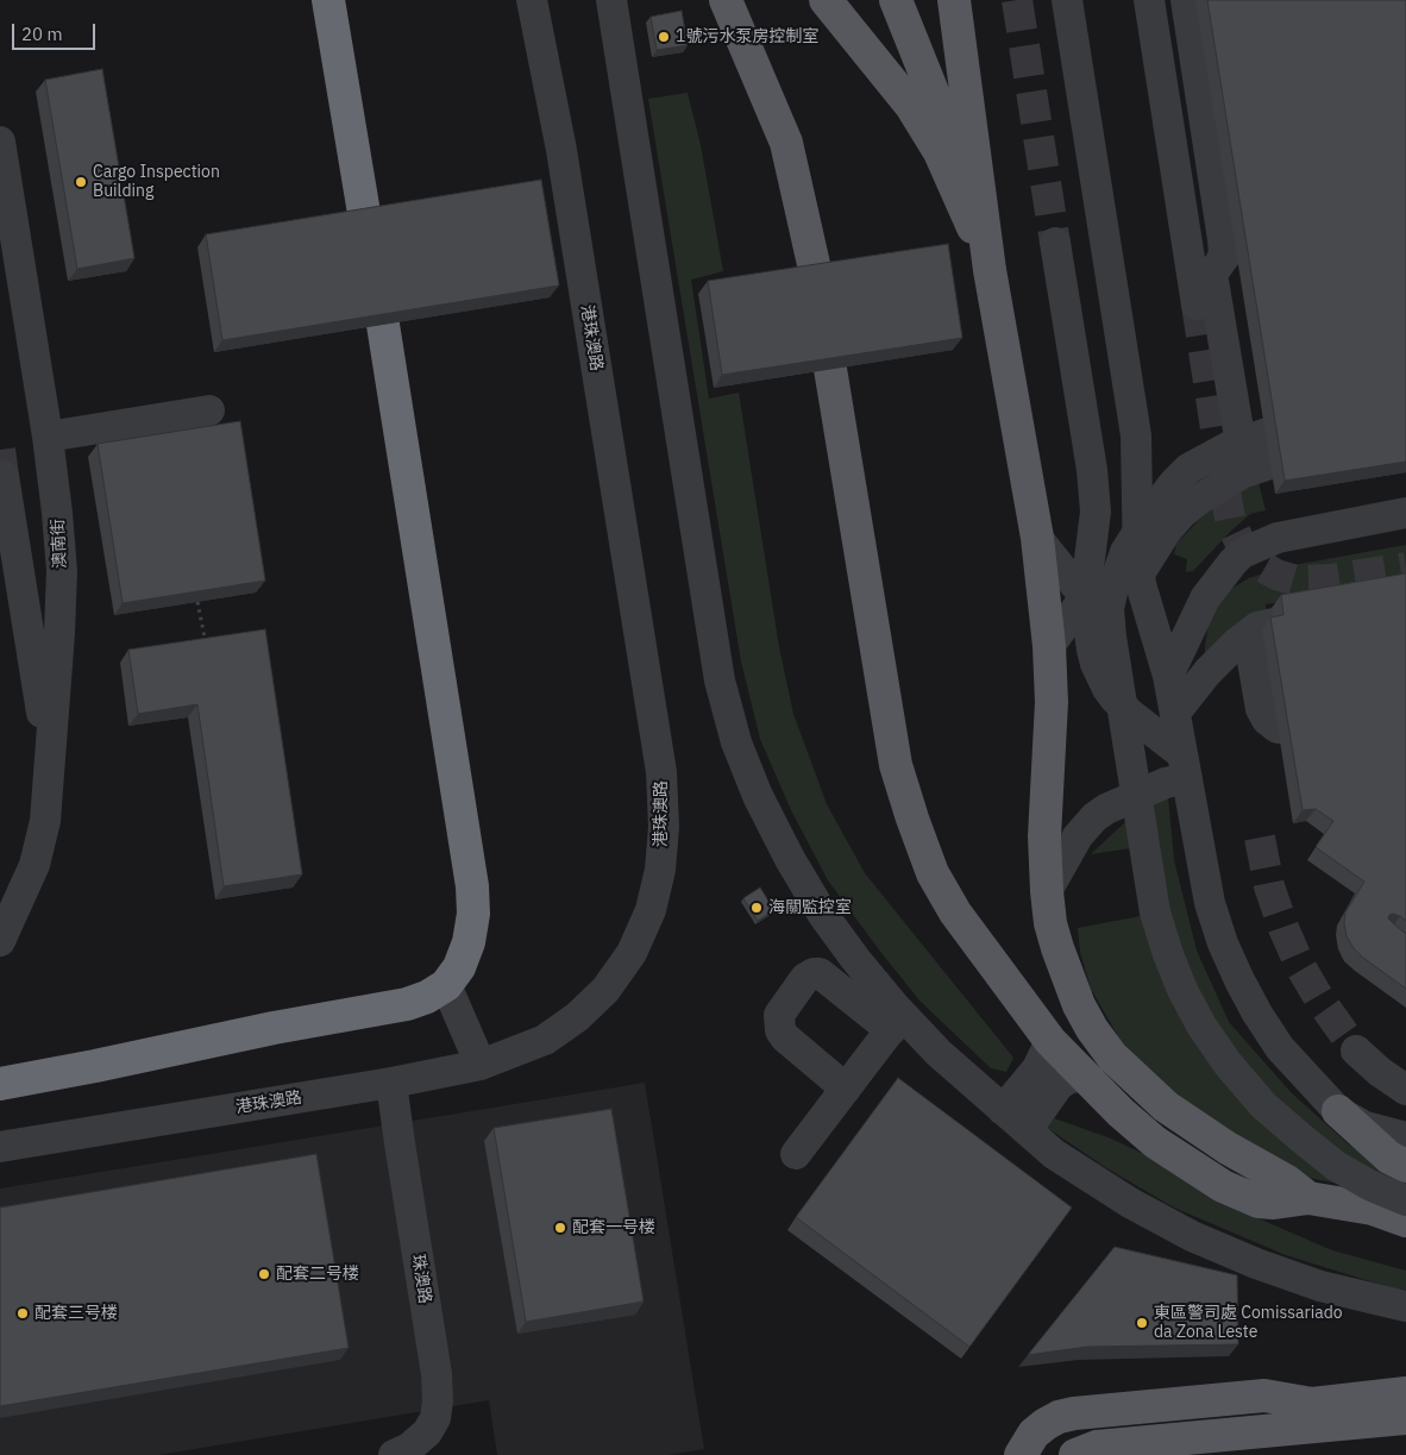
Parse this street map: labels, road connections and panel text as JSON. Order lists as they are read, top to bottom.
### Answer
{
  "streets": {
    "street": ["港珠澳路", "澳南街", "珠澳路"]
  },
  "crossings": [
    ["港珠澳路", "珠澳路"]
  ],
  "places": [
    "1號污水泵房控制室",
    "Cargo Inspection Building",
    "海關監控室",
    "配套一号楼",
    "配套二号楼",
    "配套三号楼",
    "東區警司處 Comissariado da Zona Leste"
  ],
  "scale_bar": "20 m"
}
